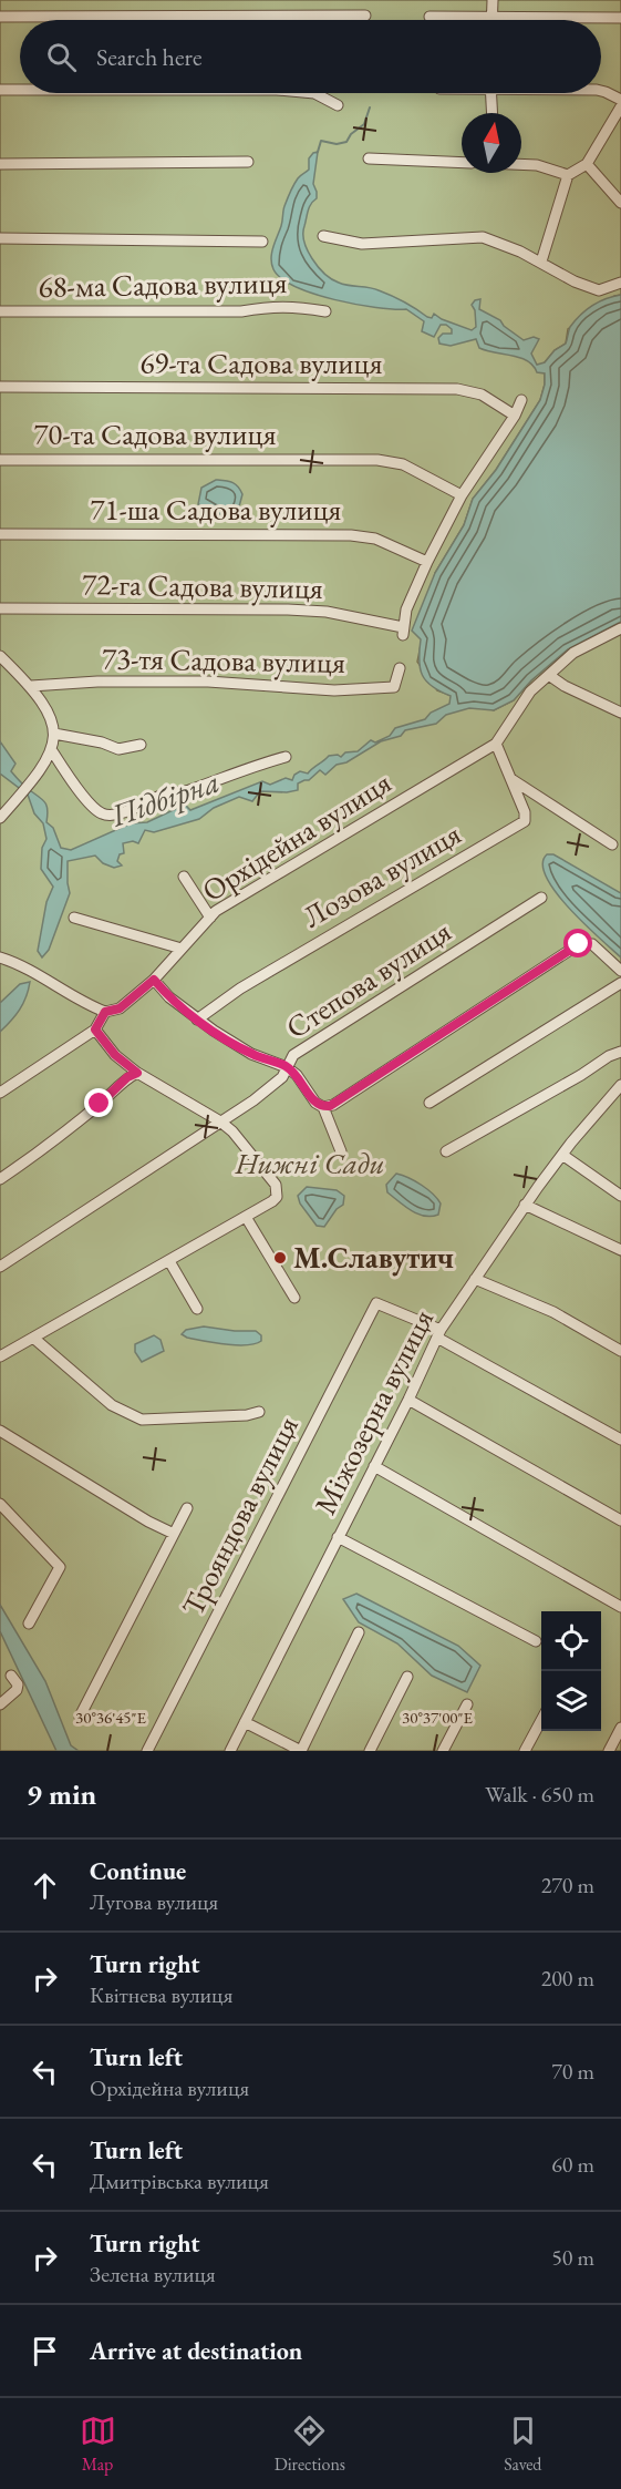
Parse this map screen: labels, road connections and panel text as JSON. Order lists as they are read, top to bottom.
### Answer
{
  "streets": {
    "street": [
      "68-ма Садова вулиця",
      "69-та Садова вулиця",
      "70-та Садова вулиця",
      "71-ша Садова вулиця",
      "72-га Садова вулиця",
      "73-тя Садова вулиця",
      "Орхідейна вулиця",
      "Лозова вулиця",
      "Степова вулиця",
      "Міжозерна вулиця",
      "Трояндова вулиця"
    ]
  },
  "crossings": [
    ["71-ша Садова вулиця", "72-га Садова вулиця"],
    ["Орхідейна вулиця", "Лозова вулиця"],
    ["Міжозерна вулиця", "Трояндова вулиця"]
  ],
  "water": ["Підбірна"],
  "parks": ["Нижні Сади"],
  "places": ["М.Славутич"],
  "north": "top",
  "page": {
    "search": "Search here",
    "heading": ["9 min", "Walk · 650 m"],
    "list": [
      ["Continue", "Лугова вулиця", "270 m"],
      ["Turn right", "Квітнева вулиця", "200 m"],
      ["Turn left", "Орхідейна вулиця", "70 m"],
      ["Turn left", "Дмитрівська вулиця", "60 m"],
      ["Turn right", "Зелена вулиця", "50 m"],
      "Arrive at destination"
    ],
    "nav": ["Map", "Directions", "Saved"]
  },
  "coordinates": ["30°36'45\"E", "30°37'00\"E"]
}
